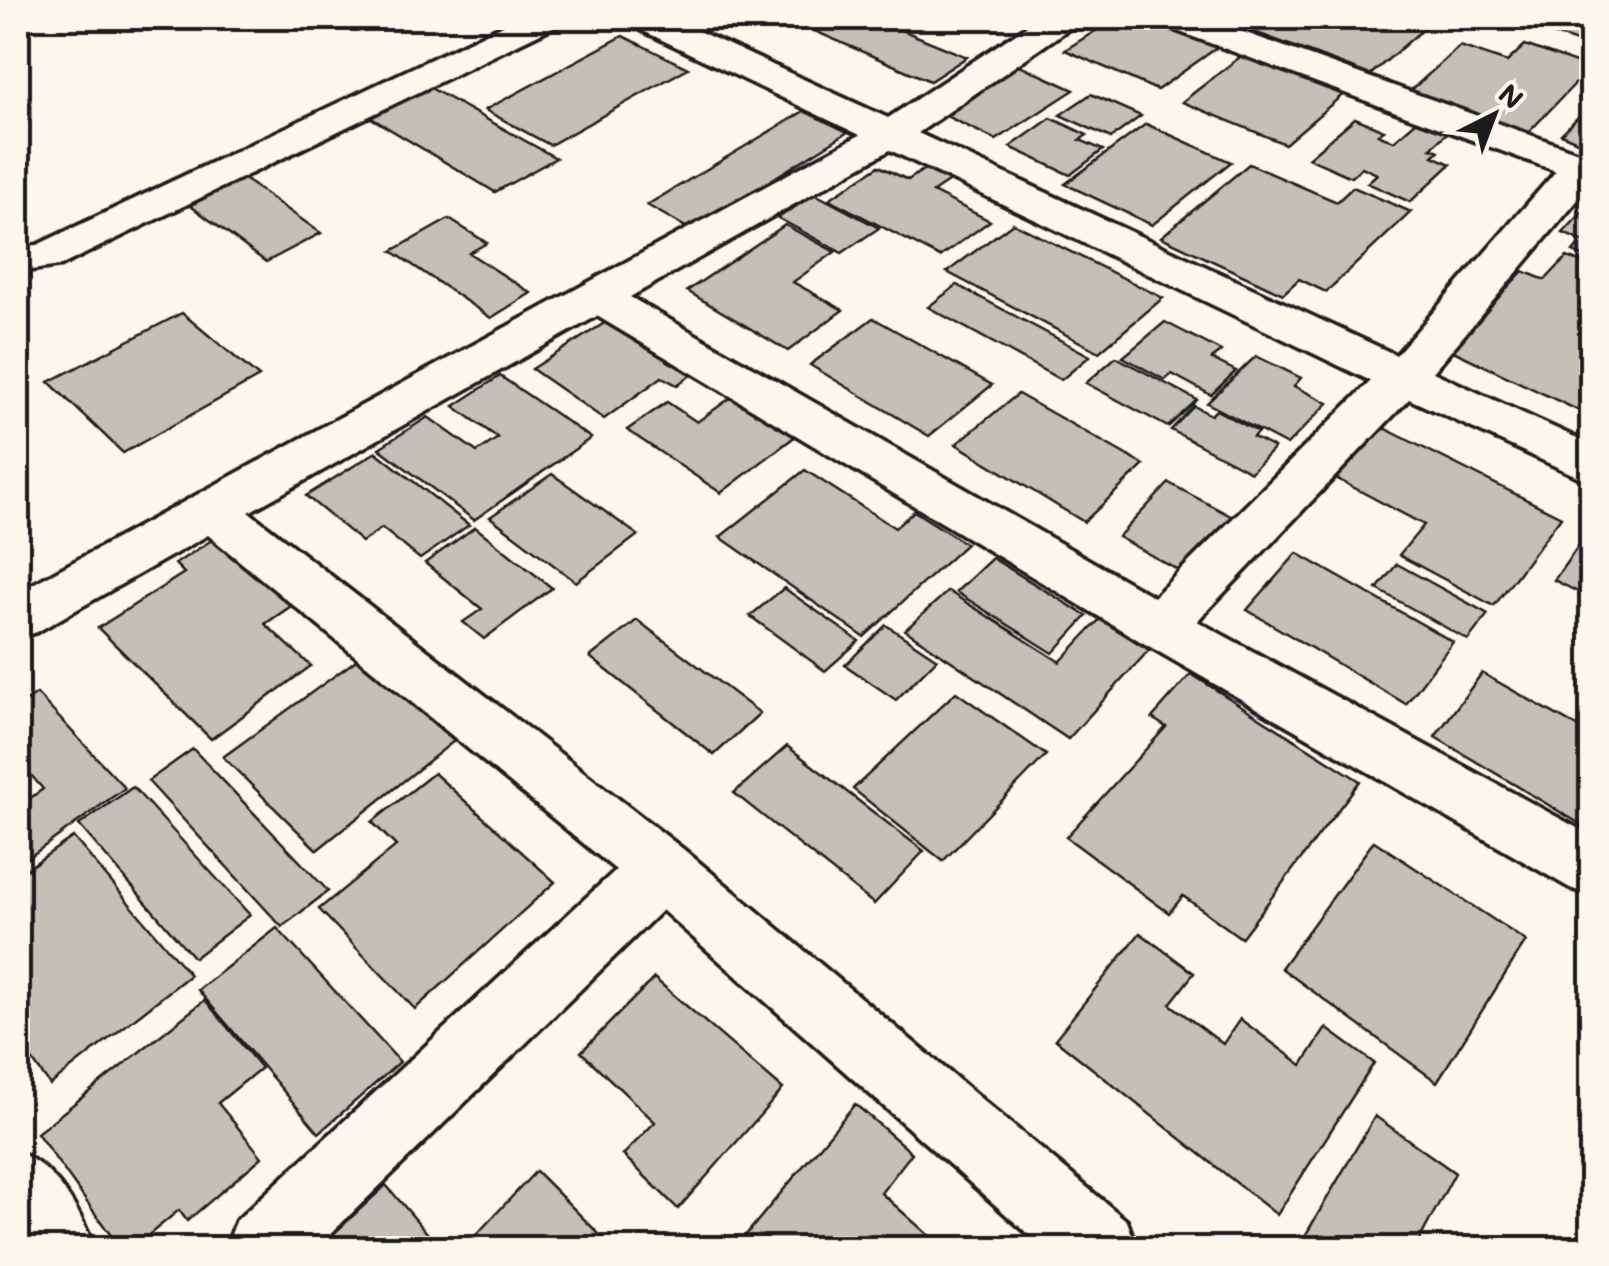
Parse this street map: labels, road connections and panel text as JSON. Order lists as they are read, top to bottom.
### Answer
{
  "north": "top right"
}
